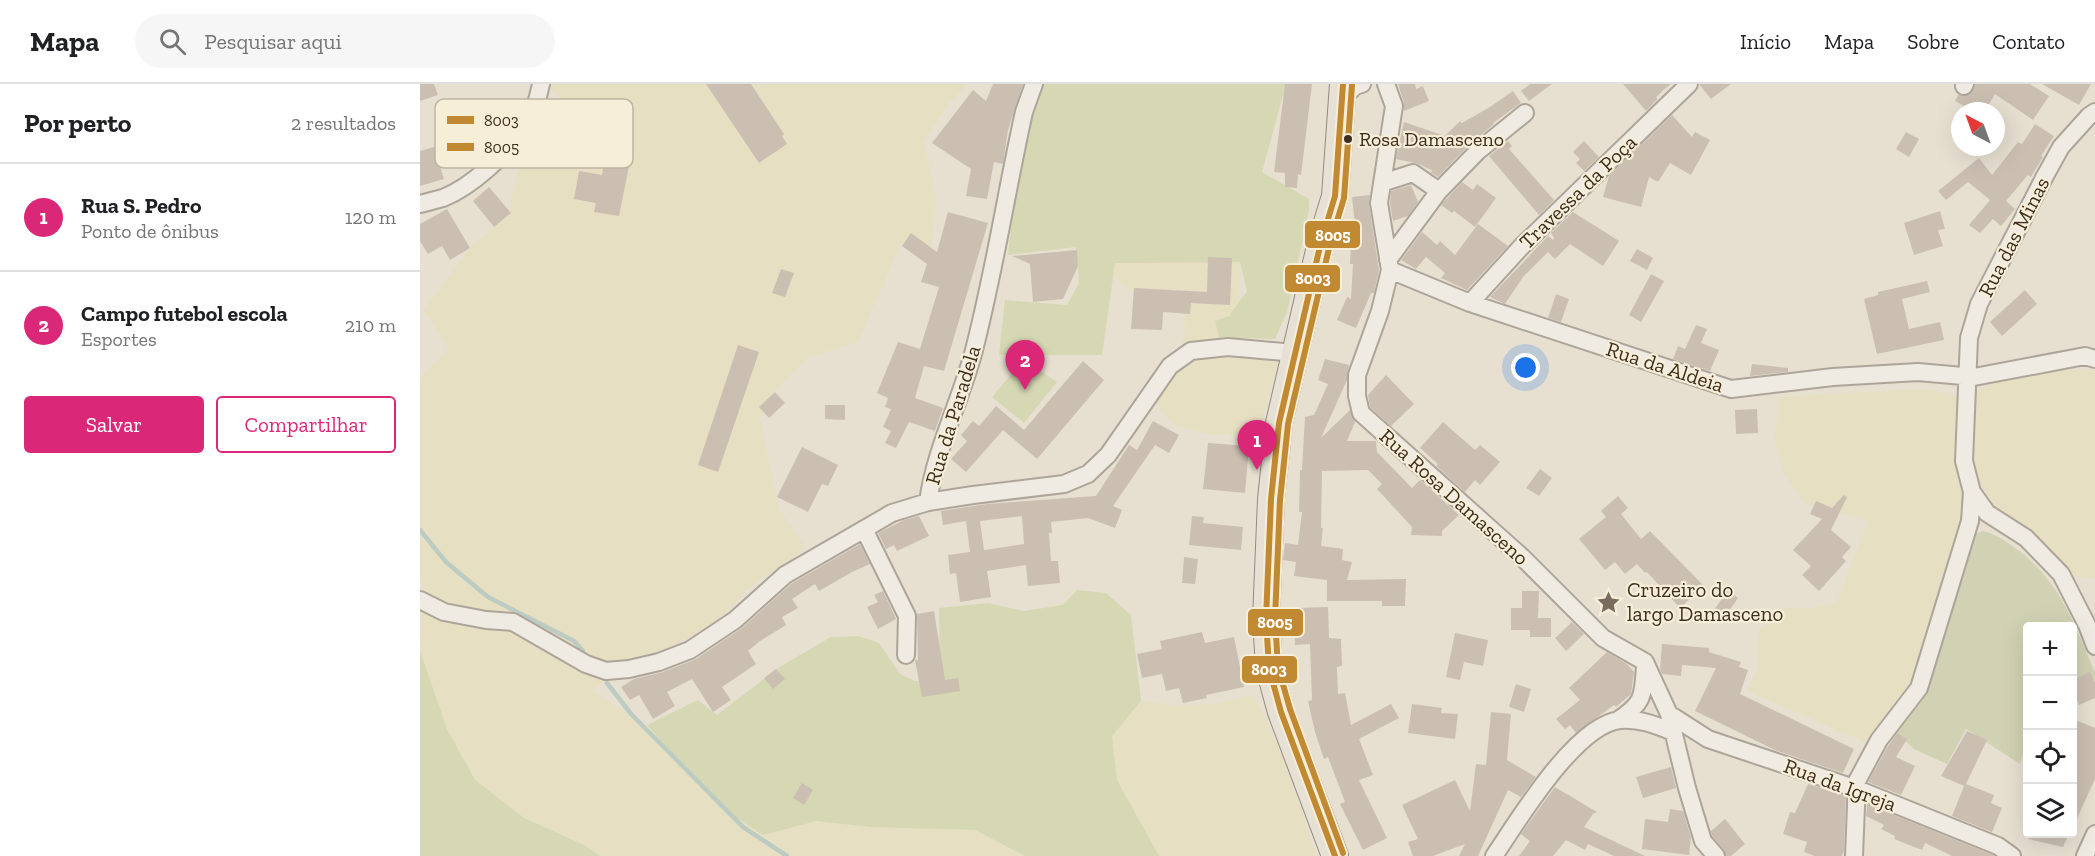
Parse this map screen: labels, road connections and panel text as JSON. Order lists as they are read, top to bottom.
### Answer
{
  "streets": {
    "street": [
      "Travessa da Poça",
      "Rua das Minas",
      "Rua da Aldeia",
      "Rua da Paradela",
      "Rua Rosa Damasceno",
      "Rua da Igreja"
    ]
  },
  "crossings": [
    ["Travessa da Poça", "Rua da Aldeia"],
    ["Rua das Minas", "Rua da Aldeia"],
    ["Rua da Aldeia", "Rua Rosa Damasceno"]
  ],
  "places": {
    "other": ["Rosa Damasceno"],
    "place": ["Cruzeiro do largo Damasceno"]
  },
  "lines": ["transit line 8003", "transit line 8005"],
  "legend": ["8003", "8005"],
  "north": "top left",
  "page": {
    "header": "Mapa",
    "search": "Pesquisar aqui",
    "nav": [
      "Início",
      "Mapa",
      "Sobre",
      "Contato"
    ],
    "heading": ["Por perto", "2 resultados"],
    "list": [
      {
        "mark": "1",
        "name": "Rua S. Pedro",
        "note": "Ponto de ônibus",
        "value": "120 m"
      },
      {
        "mark": "2",
        "name": "Campo futebol escola",
        "note": "Esportes",
        "value": "210 m"
      }
    ],
    "pins": ["2", "1"],
    "buttons": ["Salvar", "Compartilhar"],
    "map_buttons": ["+", "−"]
  }
}
